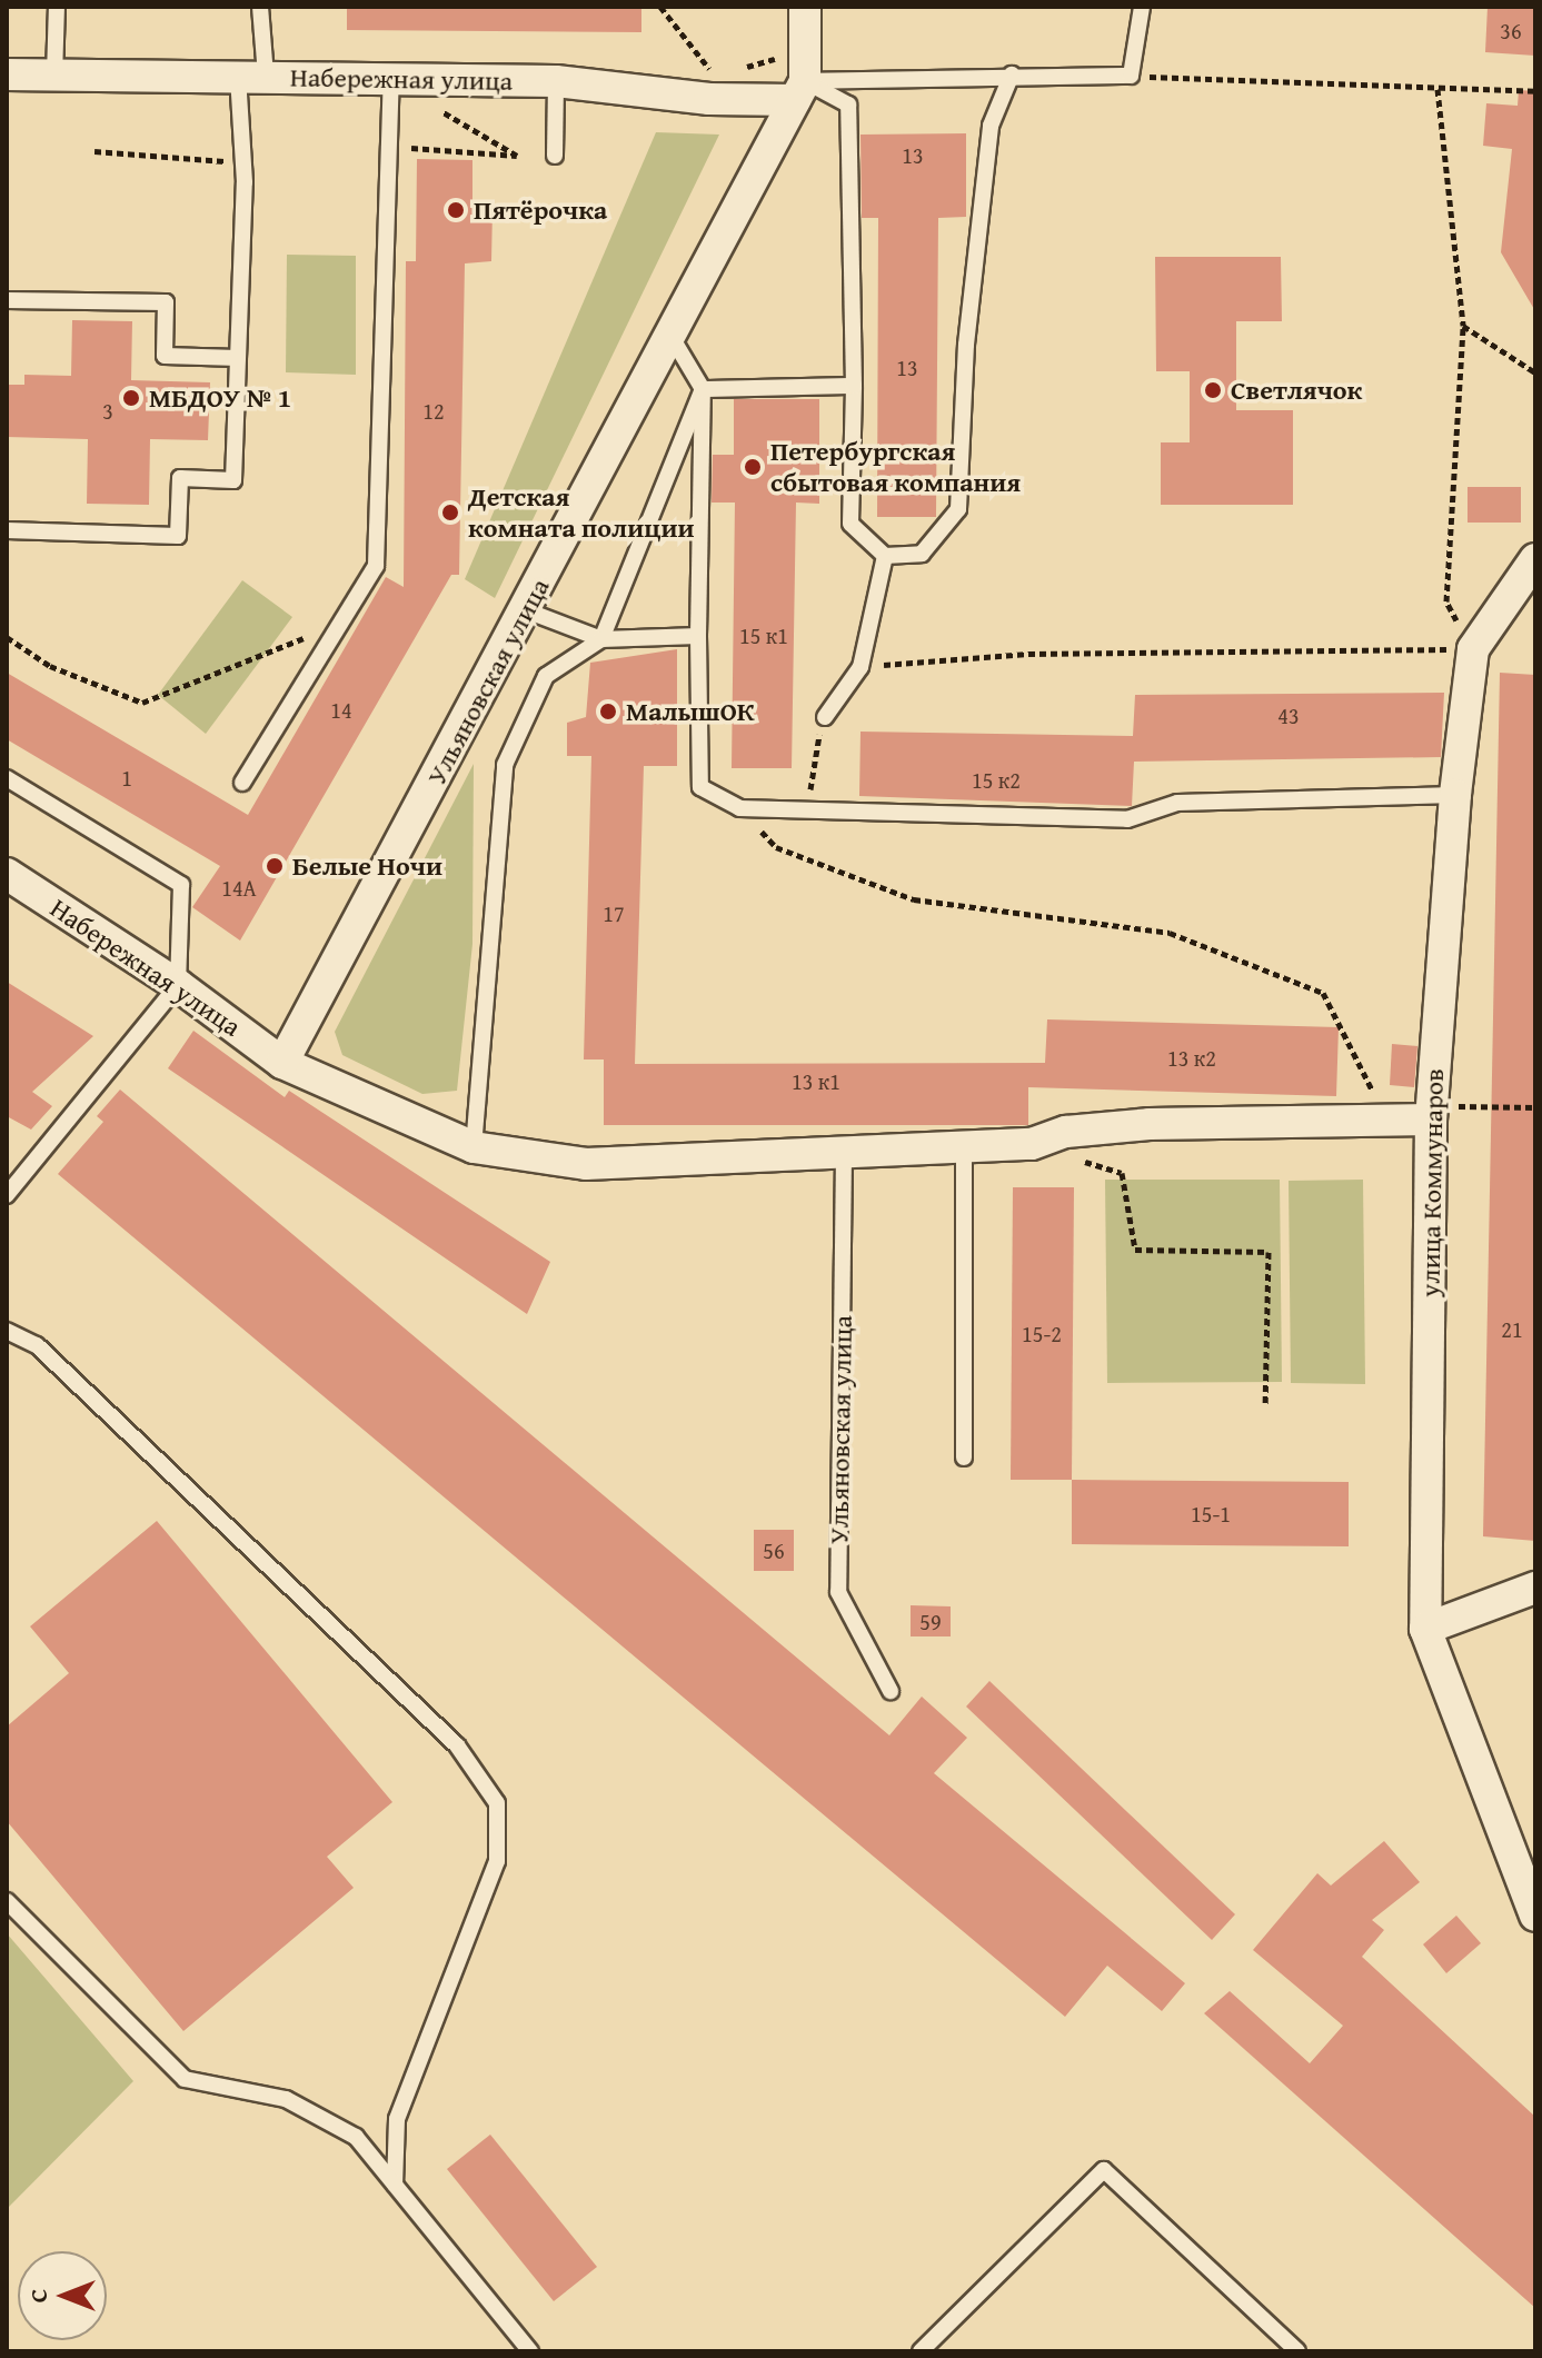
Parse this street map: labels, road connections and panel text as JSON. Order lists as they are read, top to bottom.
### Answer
{
  "streets": {
    "street": ["Набережная улица", "Ульяновская улица", "улица Коммунаров"]
  },
  "crossings": [
    ["Набережная улица", "Ульяновская улица"],
    ["Набережная улица", "улица Коммунаров"]
  ],
  "places": [
    "Пятёрочка",
    "Светлячок",
    "МБДОУ № 1",
    "Петербургская сбытовая компания",
    "Детская комната полиции",
    "МалышОК",
    "Белые Ночи"
  ],
  "house_numbers": [
    "36",
    "13",
    "13",
    "3",
    "12",
    "15 к1",
    "14",
    "43",
    "1",
    "15 к2",
    "14А",
    "17",
    "13 к2",
    "13 к1",
    "21",
    "15-2",
    "15-1",
    "56",
    "59"
  ],
  "north": "left"
}
